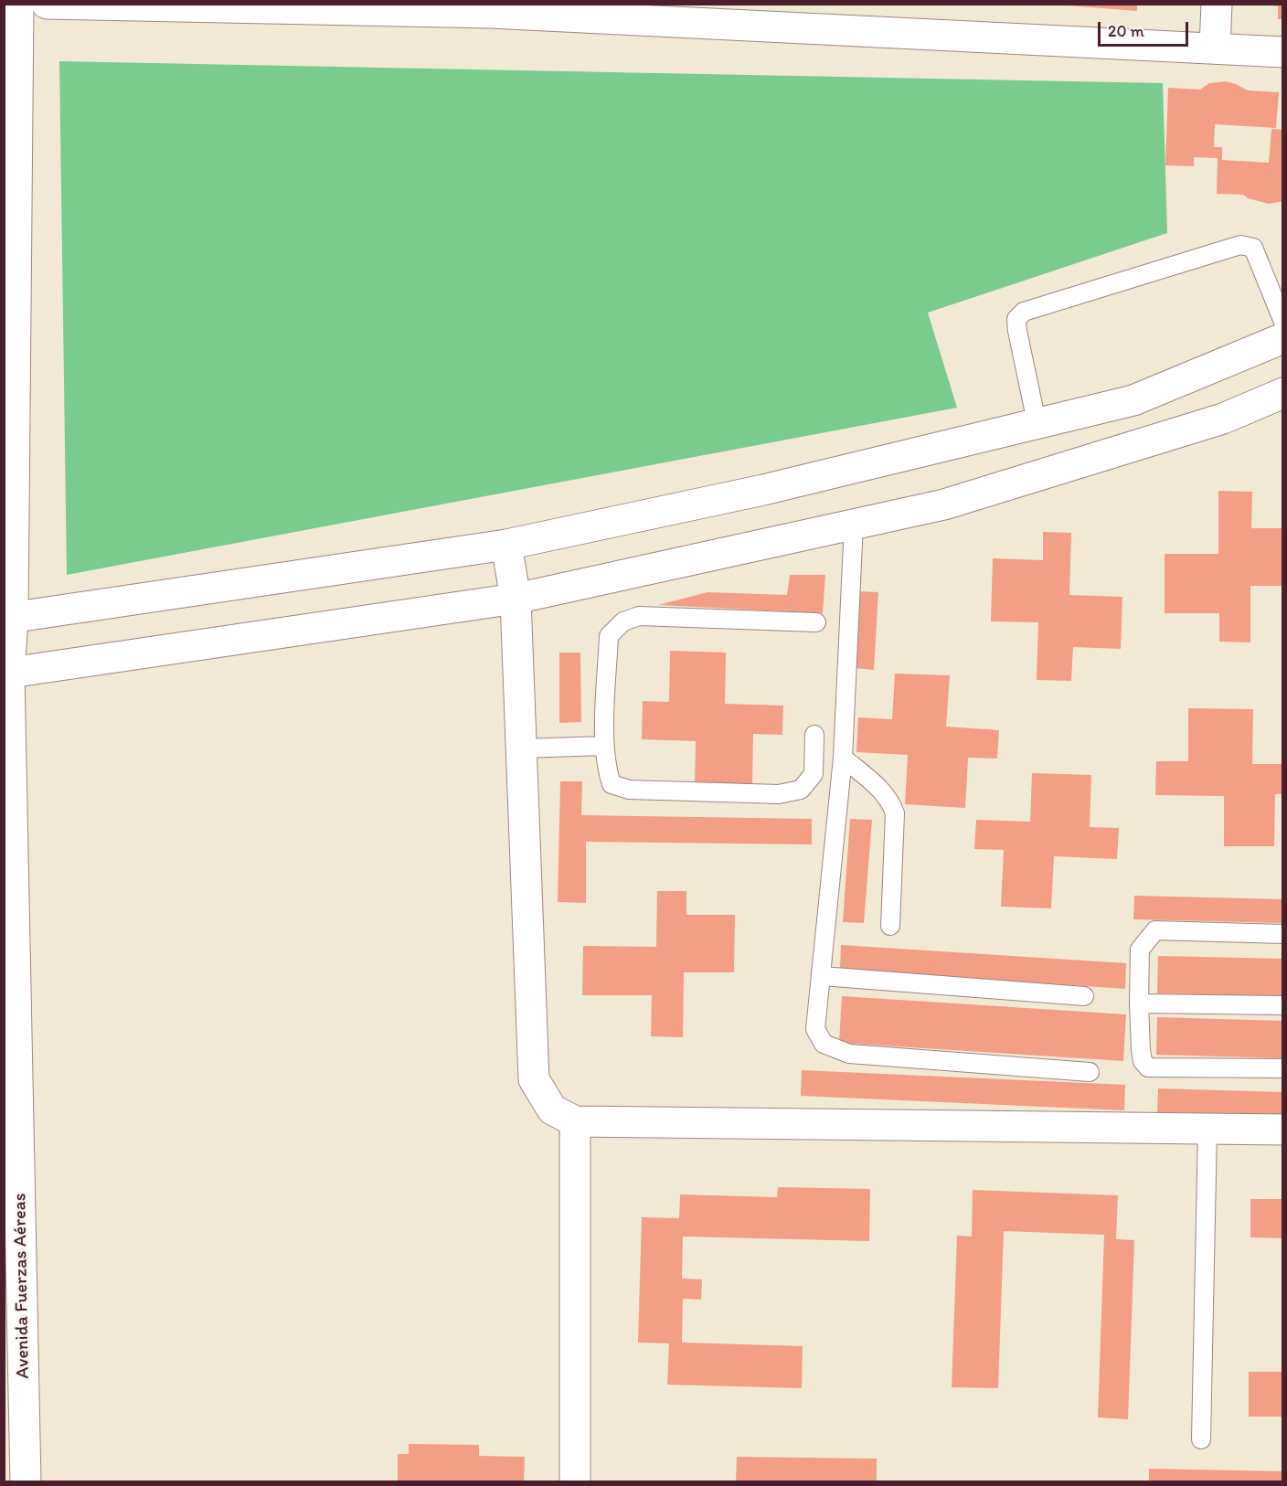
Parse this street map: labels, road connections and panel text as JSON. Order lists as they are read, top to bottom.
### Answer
{
  "streets": {
    "street": ["Avenida Fuerzas Aéreas"]
  },
  "scale_bar": "20 m"
}
